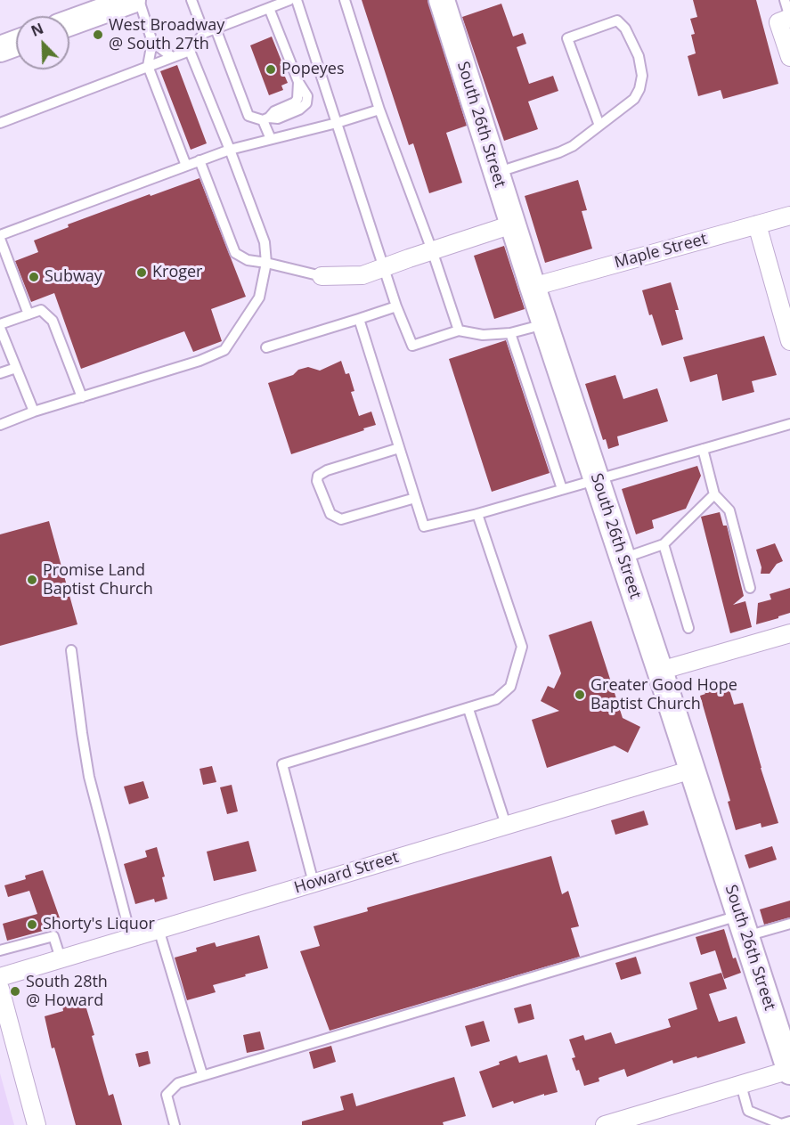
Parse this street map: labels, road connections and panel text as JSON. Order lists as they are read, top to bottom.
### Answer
{
  "streets": {
    "street": ["South 26th Street", "Maple Street", "Howard Street"]
  },
  "crossings": [
    ["South 26th Street", "Maple Street"],
    ["South 26th Street", "Howard Street"]
  ],
  "places": [
    "West Broadway @ South 27th",
    "Popeyes",
    "Kroger",
    "Subway",
    "Promise Land Baptist Church",
    "Greater Good Hope Baptist Church",
    "Shorty's Liquor",
    "South 28th @ Howard"
  ],
  "north": "top left"
}
